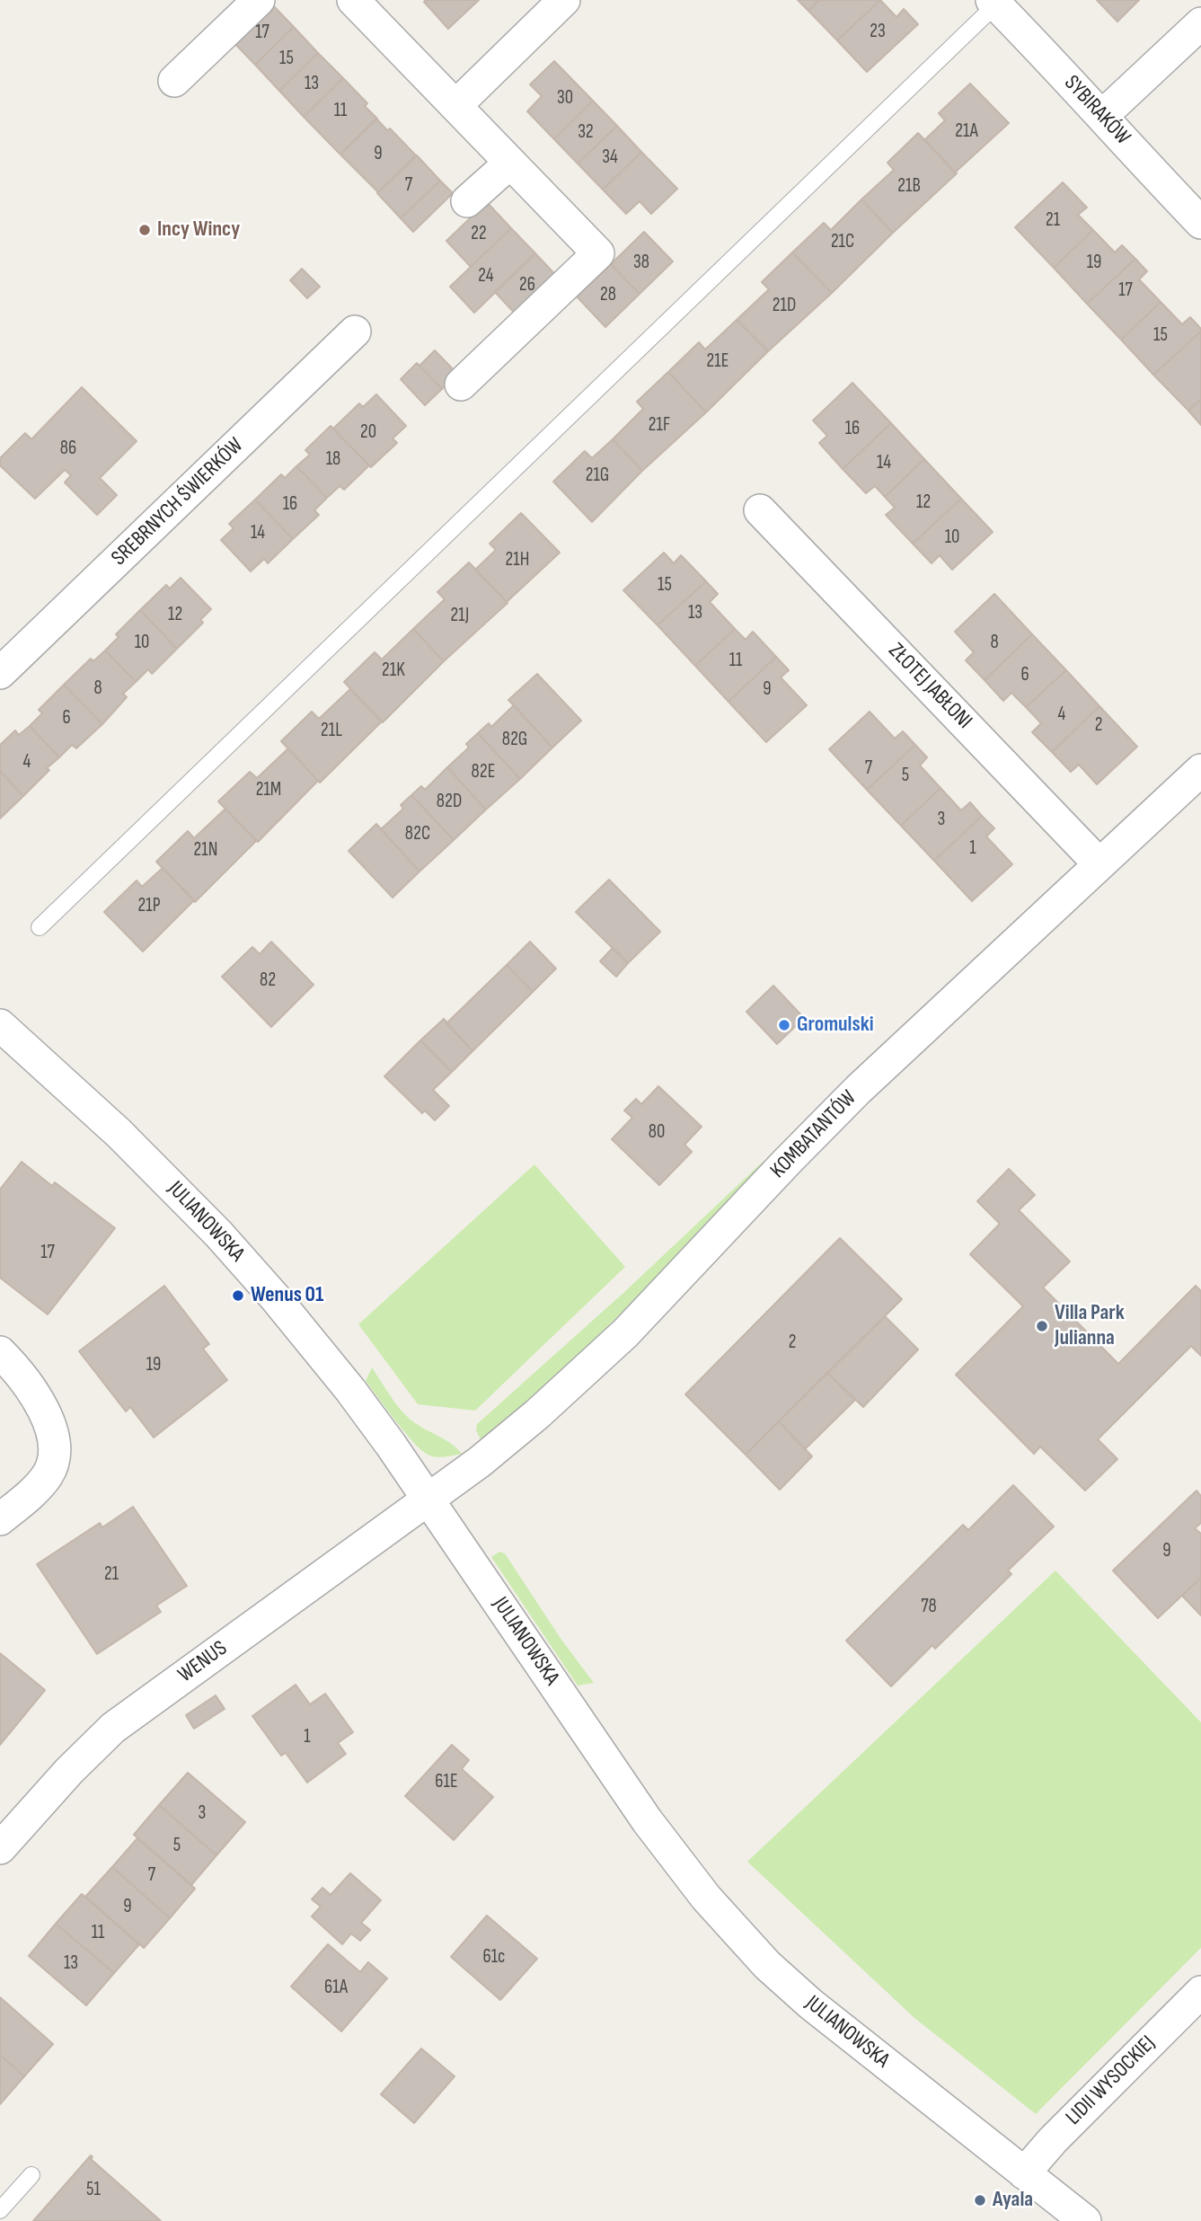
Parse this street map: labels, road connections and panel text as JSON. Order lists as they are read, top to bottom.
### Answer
{
  "streets": {
    "street": [
      "SYBIRAKÓW",
      "SREBRNYCH ŚWIERKÓW",
      "ZŁOTEJ JABŁONI",
      "KOMBATANTÓW",
      "JULIANOWSKA",
      "WENUS",
      "LIDII WYSOCKIEJ"
    ]
  },
  "crossings": [
    ["ZŁOTEJ JABŁONI", "KOMBATANTÓW"],
    ["KOMBATANTÓW", "JULIANOWSKA"],
    ["KOMBATANTÓW", "WENUS"],
    ["JULIANOWSKA", "WENUS"],
    ["JULIANOWSKA", "LIDII WYSOCKIEJ"]
  ],
  "places": [
    "Incy Wincy",
    "Gromulski",
    "Wenus 01",
    "Villa Park Julianna",
    "Ayala"
  ],
  "house_numbers": [
    "23",
    "17",
    "15",
    "13",
    "30",
    "11",
    "21A",
    "32",
    "9",
    "34",
    "7",
    "21B",
    "21",
    "22",
    "21C",
    "38",
    "19",
    "24",
    "26",
    "17",
    "28",
    "21D",
    "15",
    "21E",
    "21F",
    "16",
    "20",
    "86",
    "18",
    "14",
    "21G",
    "12",
    "16",
    "14",
    "10",
    "21H",
    "15",
    "13",
    "12",
    "21J",
    "10",
    "8",
    "11",
    "21K",
    "6",
    "8",
    "9",
    "4",
    "6",
    "2",
    "21L",
    "82G",
    "4",
    "7",
    "82E",
    "5",
    "21M",
    "82D",
    "3",
    "82C",
    "1",
    "21N",
    "21P",
    "82",
    "80",
    "17",
    "2",
    "19",
    "9",
    "21",
    "78",
    "1",
    "61E",
    "3",
    "5",
    "7",
    "9",
    "11",
    "61c",
    "13",
    "61A",
    "51"
  ]
}
